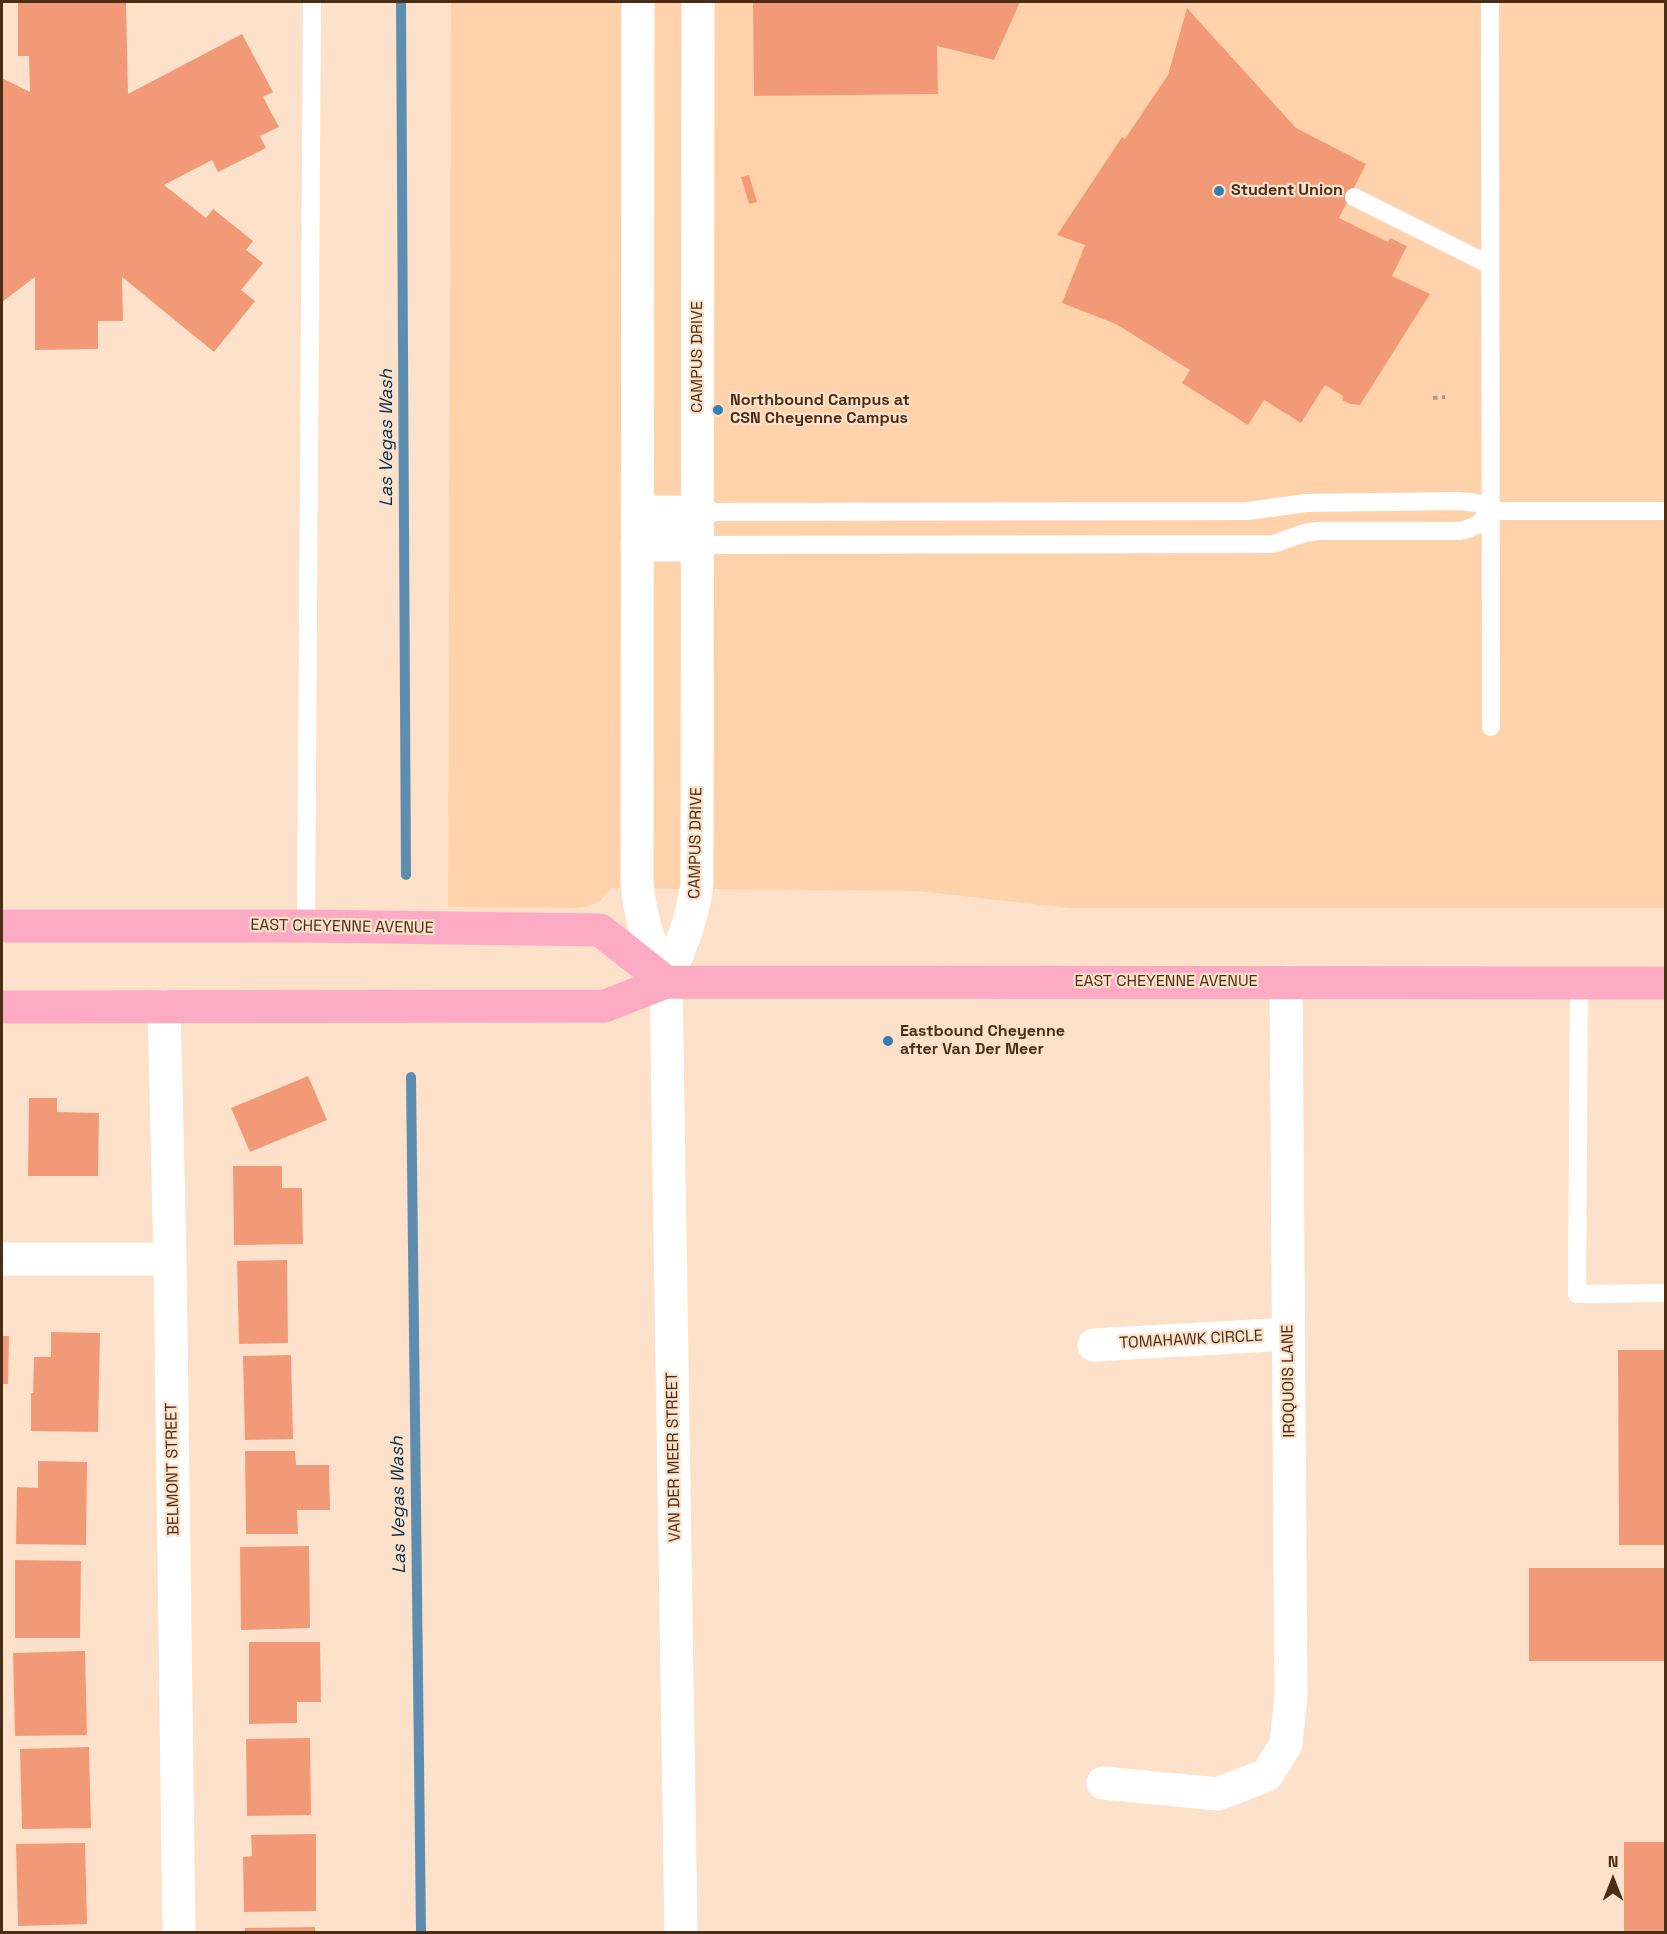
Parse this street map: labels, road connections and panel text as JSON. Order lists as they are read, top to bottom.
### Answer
{
  "streets": {
    "main road": ["EAST CHEYENNE AVENUE"],
    "street": [
      "CAMPUS DRIVE",
      "TOMAHAWK CIRCLE",
      "IROQUOIS LANE",
      "VAN DER MEER STREET",
      "BELMONT STREET"
    ]
  },
  "crossings": [
    ["CAMPUS DRIVE", "EAST CHEYENNE AVENUE"],
    ["CAMPUS DRIVE", "VAN DER MEER STREET"],
    ["EAST CHEYENNE AVENUE", "IROQUOIS LANE"],
    ["EAST CHEYENNE AVENUE", "VAN DER MEER STREET"],
    ["EAST CHEYENNE AVENUE", "BELMONT STREET"],
    ["TOMAHAWK CIRCLE", "IROQUOIS LANE"]
  ],
  "water": ["Las Vegas Wash"],
  "places": ["Student Union", "Northbound Campus at CSN Cheyenne Campus", "Eastbound Cheyenne after Van Der Meer"],
  "north": "top"
}
